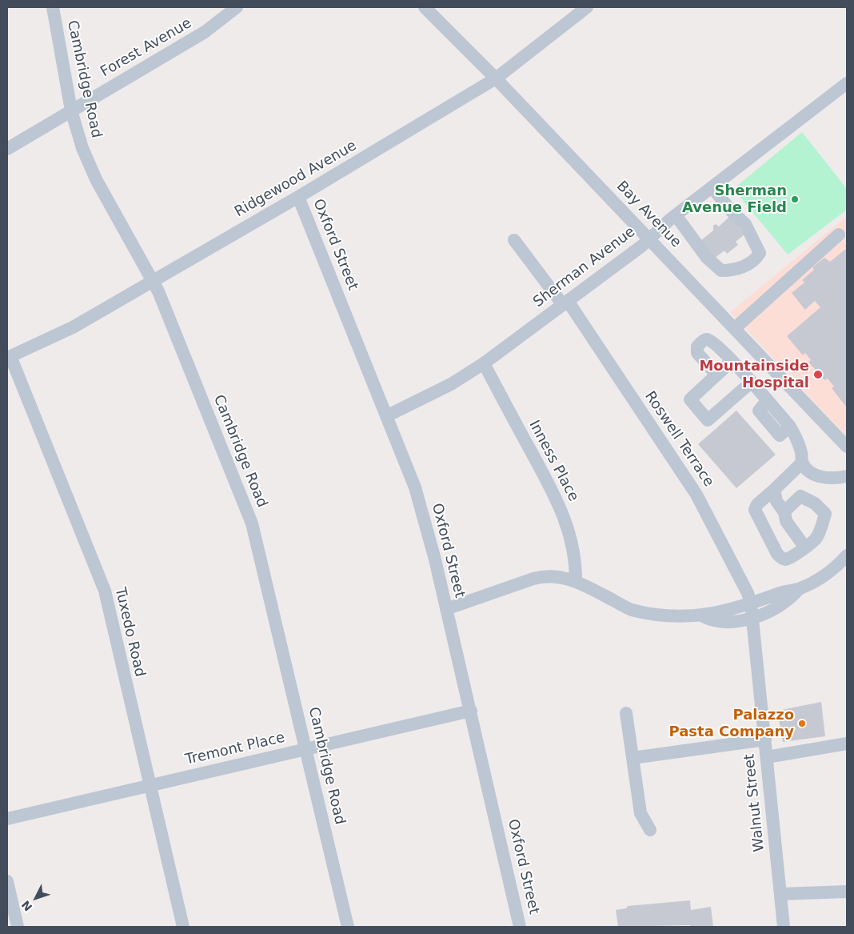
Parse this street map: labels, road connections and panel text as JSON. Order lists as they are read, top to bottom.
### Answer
{
  "streets": {
    "street": [
      "Forest Avenue",
      "Cambridge Road",
      "Ridgewood Avenue",
      "Bay Avenue",
      "Oxford Street",
      "Sherman Avenue",
      "Roswell Terrace",
      "Inness Place",
      "Tuxedo Road",
      "Tremont Place",
      "Walnut Street"
    ]
  },
  "crossings": [
    ["Forest Avenue", "Cambridge Road"],
    ["Cambridge Road", "Ridgewood Avenue"],
    ["Cambridge Road", "Tremont Place"],
    ["Ridgewood Avenue", "Bay Avenue"],
    ["Ridgewood Avenue", "Oxford Street"],
    ["Ridgewood Avenue", "Tuxedo Road"],
    ["Bay Avenue", "Sherman Avenue"],
    ["Oxford Street", "Sherman Avenue"],
    ["Oxford Street", "Tremont Place"],
    ["Sherman Avenue", "Roswell Terrace"],
    ["Sherman Avenue", "Inness Place"],
    ["Roswell Terrace", "Walnut Street"],
    ["Tuxedo Road", "Tremont Place"]
  ],
  "places": ["Sherman Avenue Field", "Mountainside Hospital", "Palazzo Pasta Company"],
  "north": "bottom left"
}
